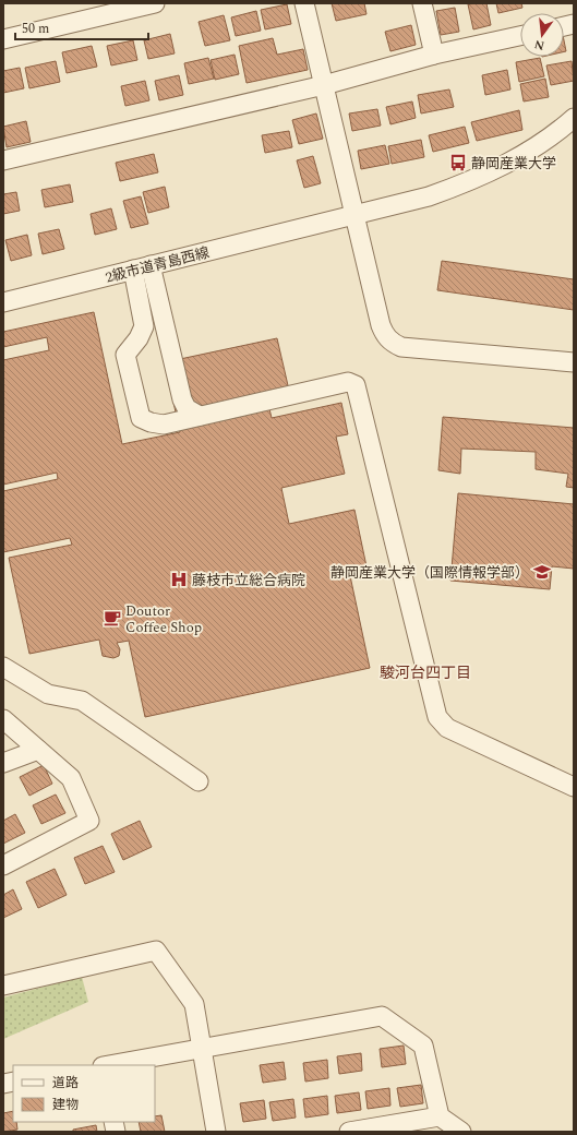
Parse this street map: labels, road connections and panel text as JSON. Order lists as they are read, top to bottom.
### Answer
{
  "streets": {
    "street": ["2級市道青島西線"]
  },
  "districts": ["駿河台四丁目"],
  "places": {
    "bus stop": ["静岡産業大学"],
    "school or university": ["静岡産業大学（国際情報学部）"],
    "hospital": ["藤枝市立総合病院"],
    "cafe": ["Doutor Coffee Shop"]
  },
  "legend": ["道路", "建物"],
  "scale_bar": "50 m",
  "north": "bottom"
}
